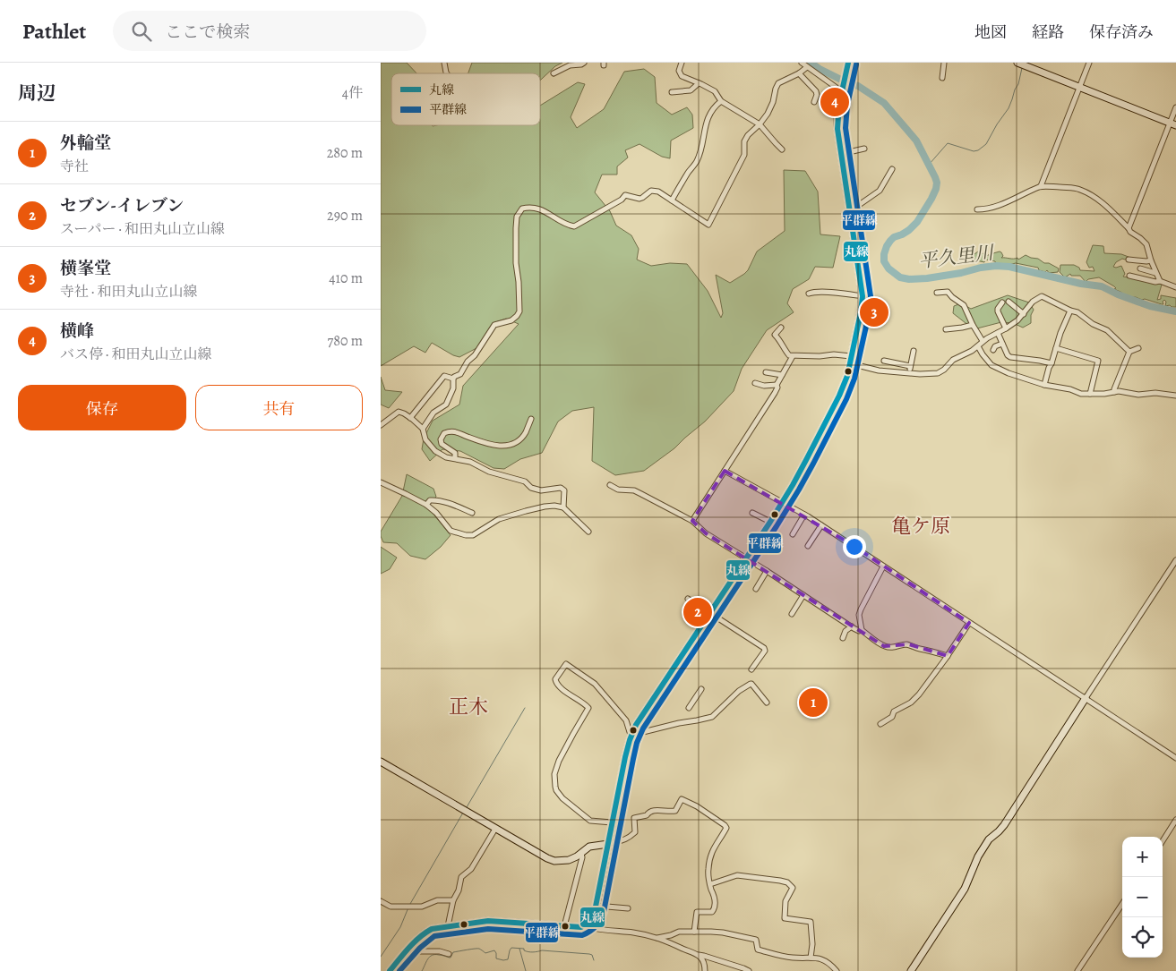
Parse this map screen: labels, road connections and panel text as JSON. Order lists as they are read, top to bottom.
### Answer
{
  "districts": ["亀ケ原", "正木"],
  "water": ["平久里川"],
  "lines": ["transit line 丸線", "transit line 平群線"],
  "legend": ["丸線", "平群線"],
  "page": {
    "header": "Pathlet",
    "search": "ここで検索",
    "nav": ["地図", "経路", "保存済み"],
    "heading": ["周辺", "4件"],
    "pins": [
      "4",
      "3",
      "2",
      "1"
    ],
    "list": [
      {
        "mark": "1",
        "name": "外輪堂",
        "note": "寺社",
        "value": "280 m"
      },
      {
        "mark": "2",
        "name": "セブン-イレブン",
        "note": "スーパー · 和田丸山立山線",
        "value": "290 m"
      },
      {
        "mark": "3",
        "name": "横峯堂",
        "note": "寺社 · 和田丸山立山線",
        "value": "410 m"
      },
      {
        "mark": "4",
        "name": "横峰",
        "note": "バス停 · 和田丸山立山線",
        "value": "780 m"
      }
    ],
    "buttons": ["保存", "共有"],
    "map_buttons": ["+", "−"]
  }
}
